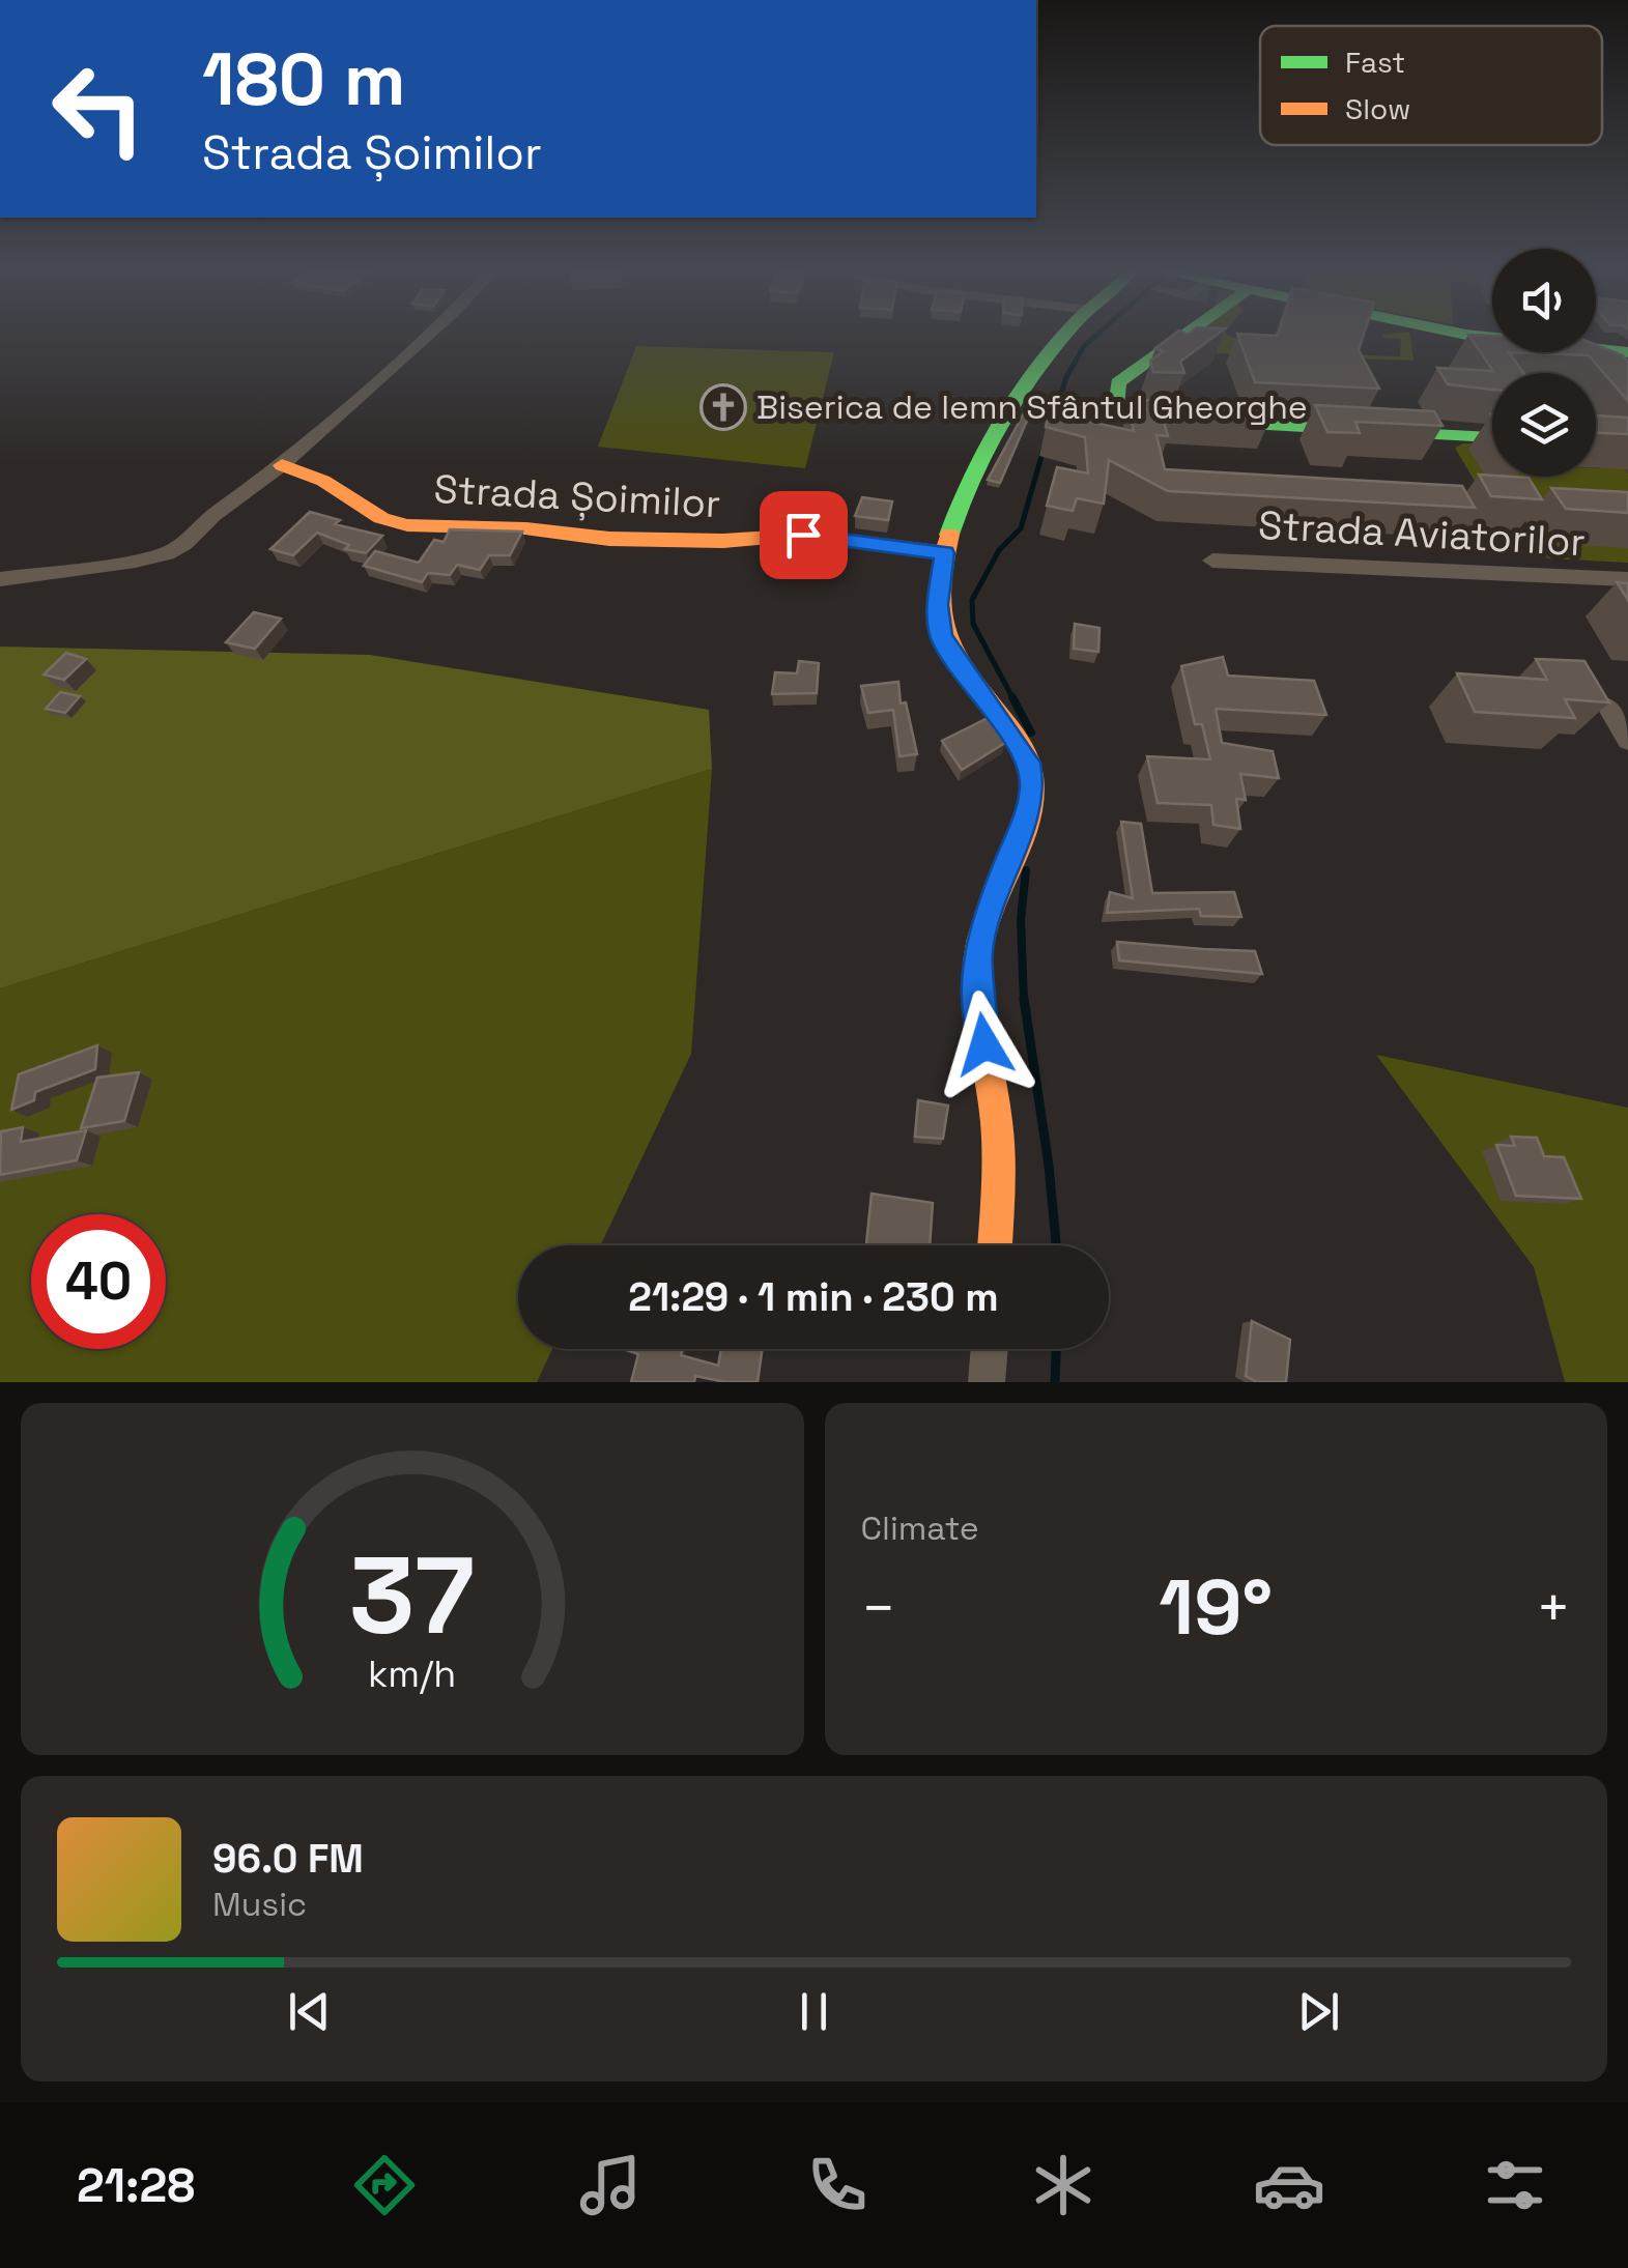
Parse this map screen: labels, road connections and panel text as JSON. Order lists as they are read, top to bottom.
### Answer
{
  "streets": {
    "street": ["Strada Șoimilor", "Strada Aviatorilor"]
  },
  "places": {
    "church": ["Biserica de lemn Sfântul Gheorghe"]
  },
  "legend": ["Fast", "Slow"],
  "page": {
    "turn": ["180 m", "Strada Șoimilor"],
    "limit": "40",
    "trip": "21:29 · 1 min · 230 m",
    "tile": "Climate",
    "heat": ["−", "19°", "+"],
    "song": ["96.0 FM", "Music"],
    "tabs": "21:28",
    "gauge": ["37", "km/h"]
  }
}
